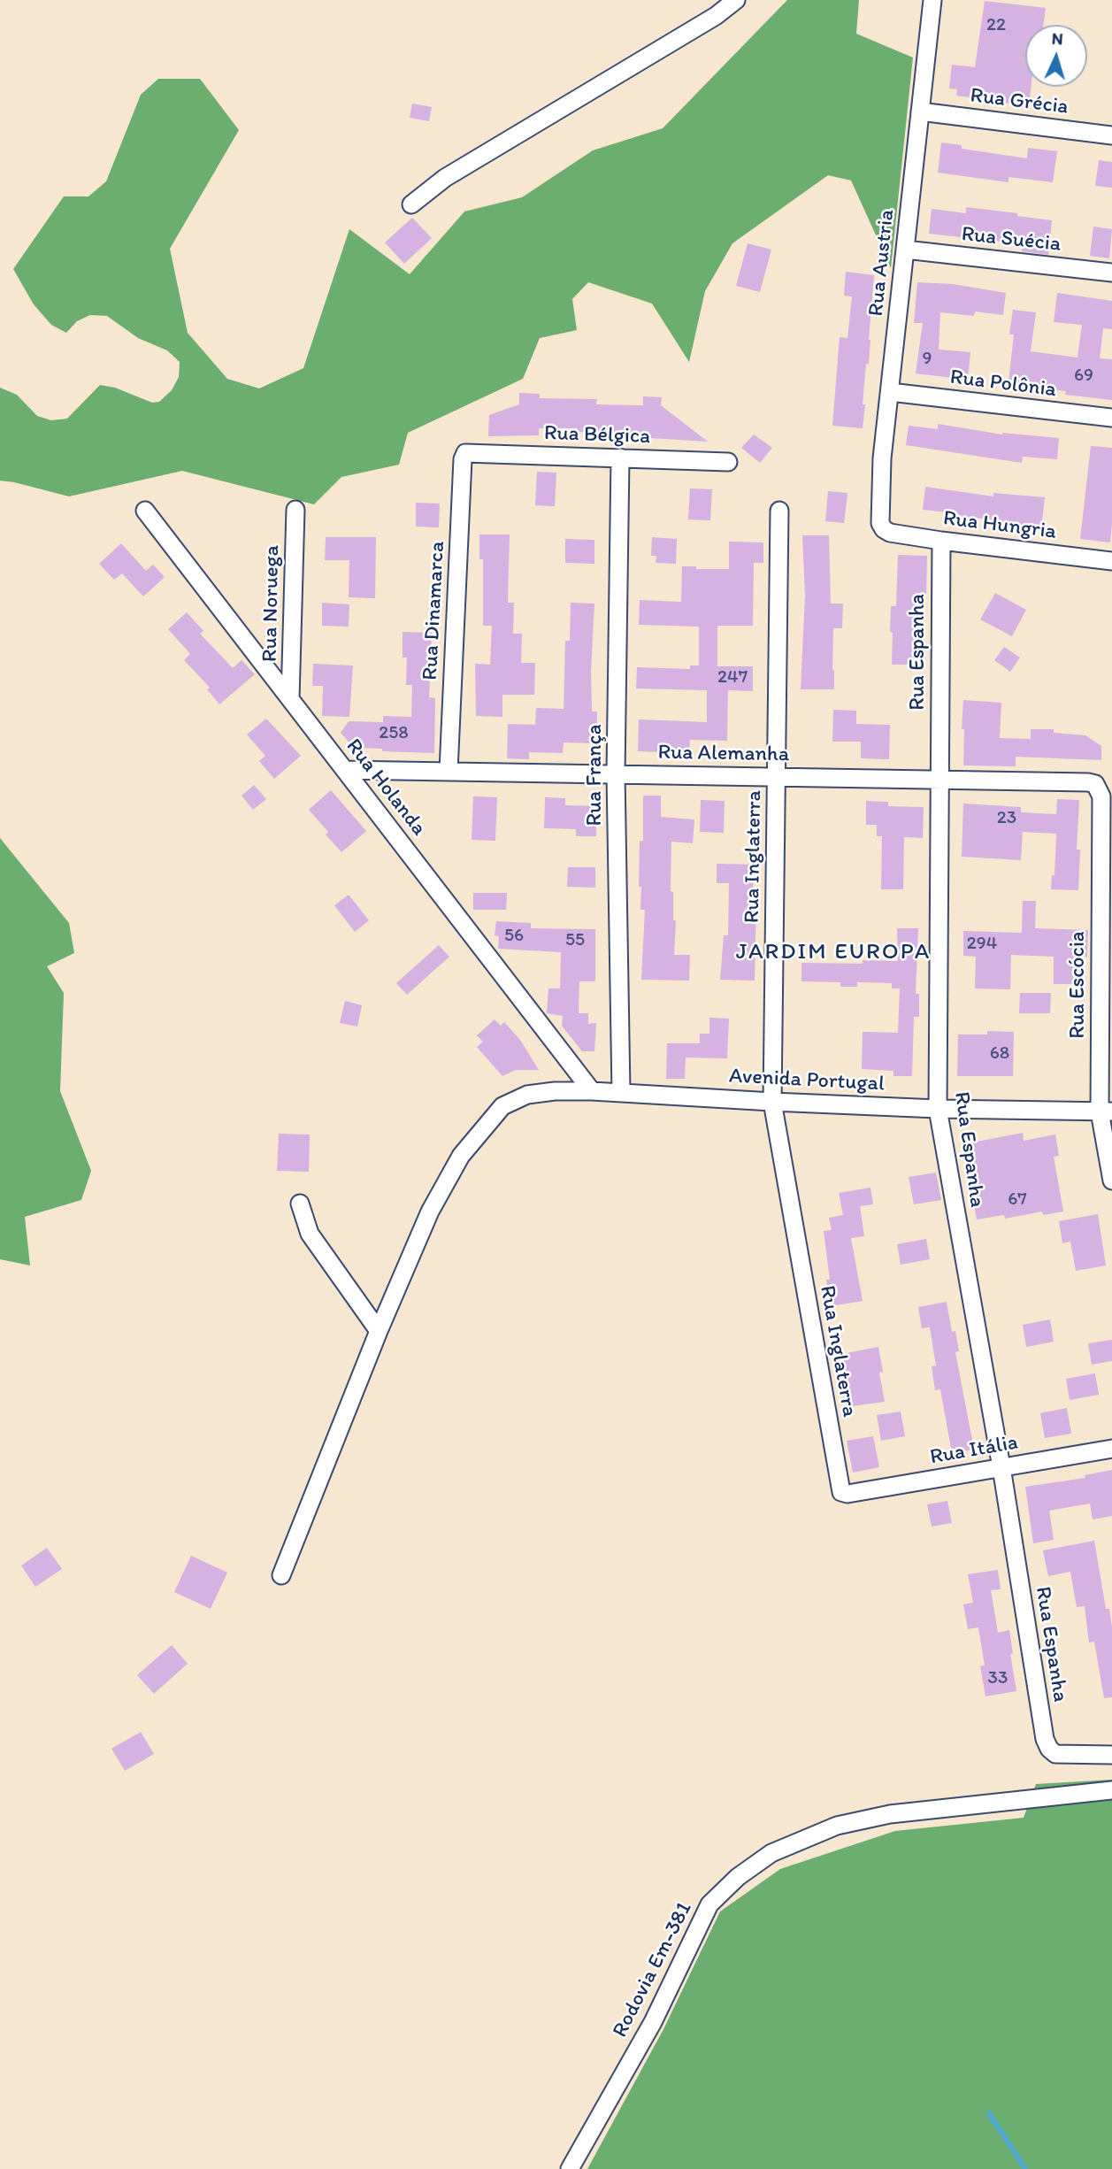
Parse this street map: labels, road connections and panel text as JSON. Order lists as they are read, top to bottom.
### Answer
{
  "streets": {
    "street": [
      "Rua Grécia",
      "Rua Suécia",
      "Rua Austria",
      "Rua Polônia",
      "Rua Bélgica",
      "Rua Hungria",
      "Rua Noruega",
      "Rua Dinamarca",
      "Rua Espanha",
      "Rua Alemanha",
      "Rua França",
      "Rua Holanda",
      "Rua Inglaterra",
      "Rua Escócia",
      "Avenida Portugal",
      "Rua Itália",
      "Rodovia Em-381"
    ]
  },
  "crossings": [
    ["Rua Grécia", "Rua Austria"],
    ["Rua Suécia", "Rua Austria"],
    ["Rua Austria", "Rua Polônia"],
    ["Rua Austria", "Rua Hungria"],
    ["Rua Bélgica", "Rua Dinamarca"],
    ["Rua Bélgica", "Rua França"],
    ["Rua Hungria", "Rua Espanha"],
    ["Rua Noruega", "Rua Holanda"],
    ["Rua Dinamarca", "Rua Alemanha"],
    ["Rua Espanha", "Rua Alemanha"],
    ["Rua Espanha", "Avenida Portugal"],
    ["Rua Espanha", "Rua Itália"],
    ["Rua Alemanha", "Rua França"],
    ["Rua Alemanha", "Rua Holanda"],
    ["Rua Alemanha", "Rua Inglaterra"],
    ["Rua Alemanha", "Rua Escócia"],
    ["Rua França", "Avenida Portugal"],
    ["Rua Holanda", "Avenida Portugal"],
    ["Rua Inglaterra", "Avenida Portugal"],
    ["Rua Inglaterra", "Rua Itália"],
    ["Rua Escócia", "Avenida Portugal"]
  ],
  "districts": ["JARDIM EUROPA"],
  "house_numbers": [
    "22",
    "9",
    "69",
    "247",
    "258",
    "23",
    "56",
    "55",
    "294",
    "68",
    "67",
    "33"
  ],
  "north": "top"
}
